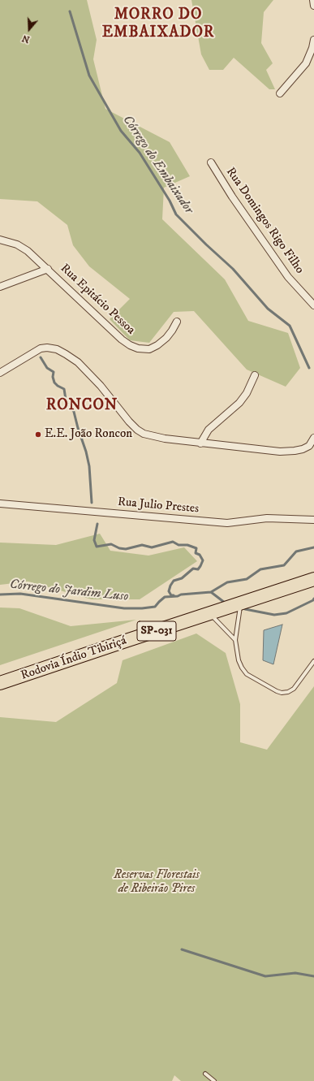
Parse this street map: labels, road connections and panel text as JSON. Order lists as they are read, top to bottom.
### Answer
{
  "streets": {
    "highway": ["SP-031", "Rodovia Índio Tibiriçá"],
    "street": ["Rua Domingos Rigo Filho", "Rua Epitácio Pessoa", "Rua Julio Prestes"]
  },
  "districts": ["MORRO DO EMBAIXADOR", "RONCON"],
  "water": ["Córrego do Embaixador", "Córrego do Jardim Luso"],
  "parks": ["Reservas Florestais de Ribeirão Pires"],
  "places": ["E.E. João Roncon"],
  "north": "bottom"
}
